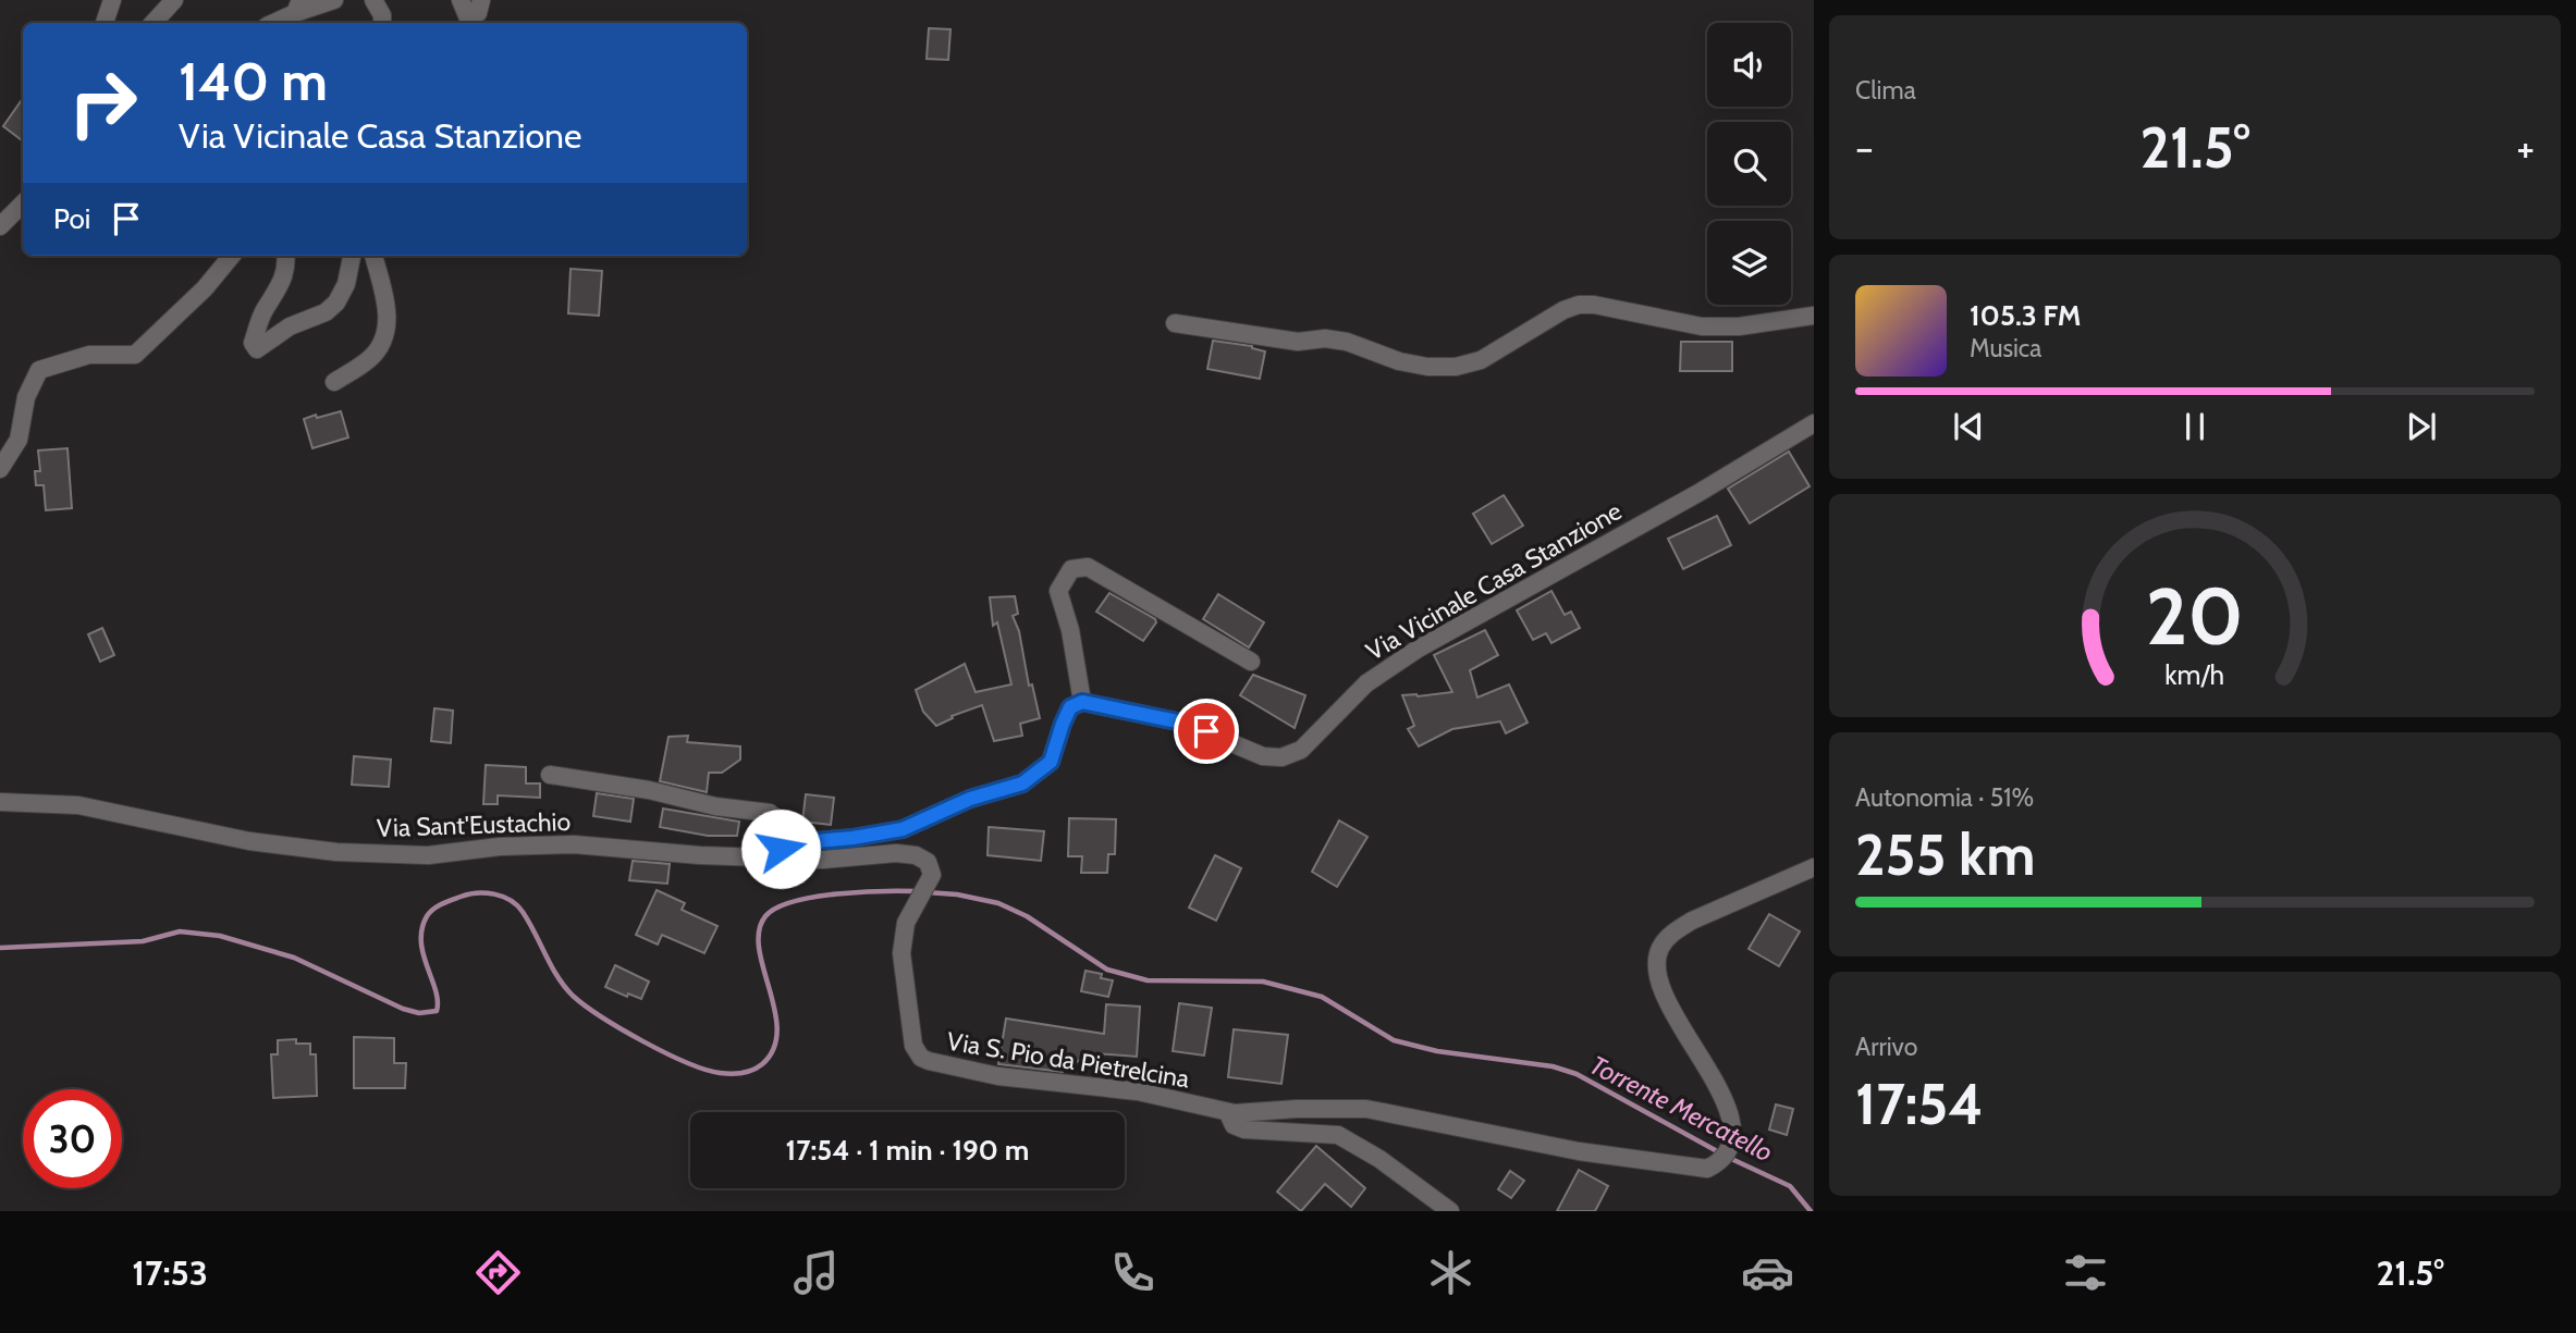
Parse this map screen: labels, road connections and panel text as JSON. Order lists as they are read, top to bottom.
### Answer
{
  "streets": {
    "street": ["Via Vicinale Casa Stanzione", "Via Sant'Eustachio", "Via S. Pio da Pietrelcina"]
  },
  "crossings": [
    ["Via Sant'Eustachio", "Via S. Pio da Pietrelcina"]
  ],
  "water": ["Torrente Mercatello"],
  "page": {
    "tile": [
      "Clima",
      ["Autonomia · 51%", "255 km"],
      ["Arrivo", "17:54"]
    ],
    "turn": ["140 m", "Via Vicinale Casa Stanzione"],
    "heat": ["−", "21.5°", "+"],
    "then": "Poi",
    "song": ["105.3 FM", "Musica"],
    "limit": "30",
    "trip": "17:54 · 1 min · 190 m",
    "tabs": ["17:53", "21.5°"],
    "gauge": ["20", "km/h"]
  }
}
